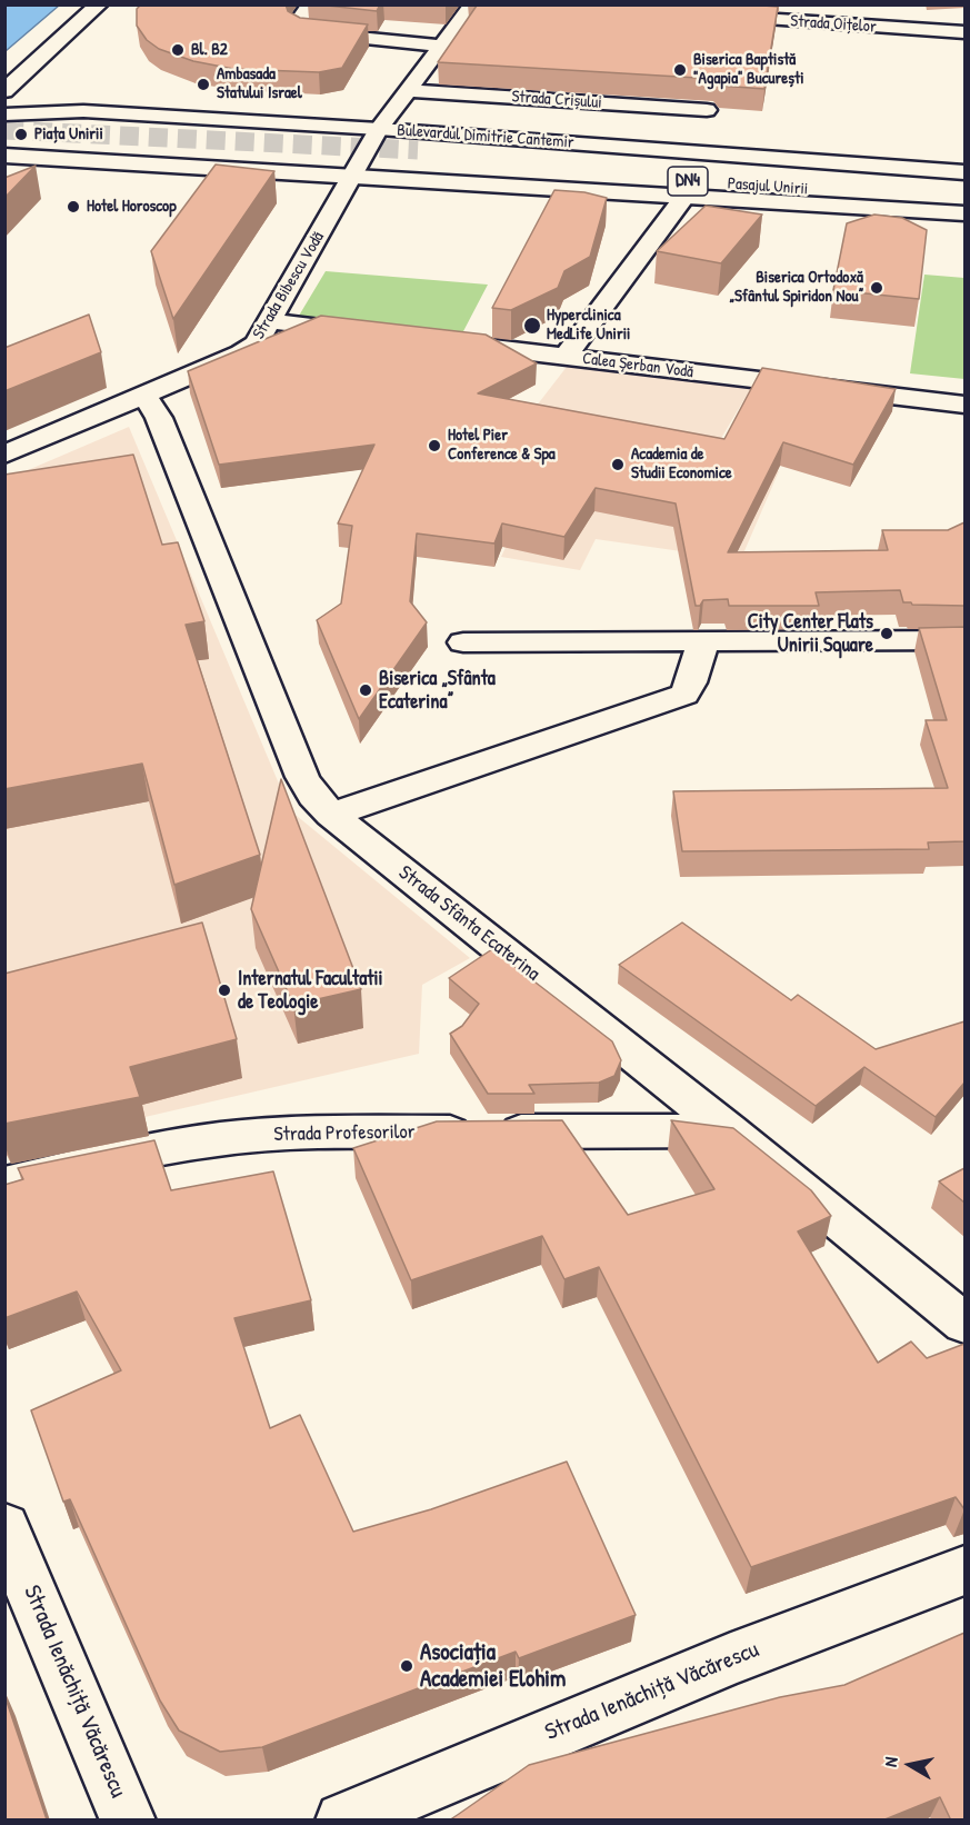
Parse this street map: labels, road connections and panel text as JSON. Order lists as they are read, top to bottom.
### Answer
{
  "streets": {
    "street": [
      "Strada Oițelor",
      "Strada Crișului",
      "Bulevardul Dimitrie Cantemir",
      "DN4",
      "Pasajul Unirii",
      "Strada Bibescu Vodă",
      "Calea Șerban Vodă",
      "Strada Sfânta Ecaterina",
      "Strada Profesorilor",
      "Strada Ienăchiță Văcărescu"
    ]
  },
  "crossings": [
    ["Strada Crișului", "Strada Bibescu Vodă"],
    ["Bulevardul Dimitrie Cantemir", "Strada Bibescu Vodă"],
    ["Strada Bibescu Vodă", "Strada Sfânta Ecaterina"],
    ["Strada Sfânta Ecaterina", "Strada Profesorilor"]
  ],
  "places": [
    "Bl. B2",
    "Biserica Baptistă \"Agapia\" București",
    "Ambasada Statului Israel",
    "Piața Unirii",
    "Hotel Horoscop",
    "Biserica Ortodoxă „Sfântul Spiridon Nou”",
    "Hyperclinica MedLife Unirii",
    "Hotel Pier Conference & Spa",
    "Academia de Studii Economice",
    "City Center Flats Unirii Square",
    "Biserica „Sfânta Ecaterina”",
    "Internatul Facultatii de Teologie",
    "Asociația Academiei Elohim"
  ],
  "north": "left"
}
